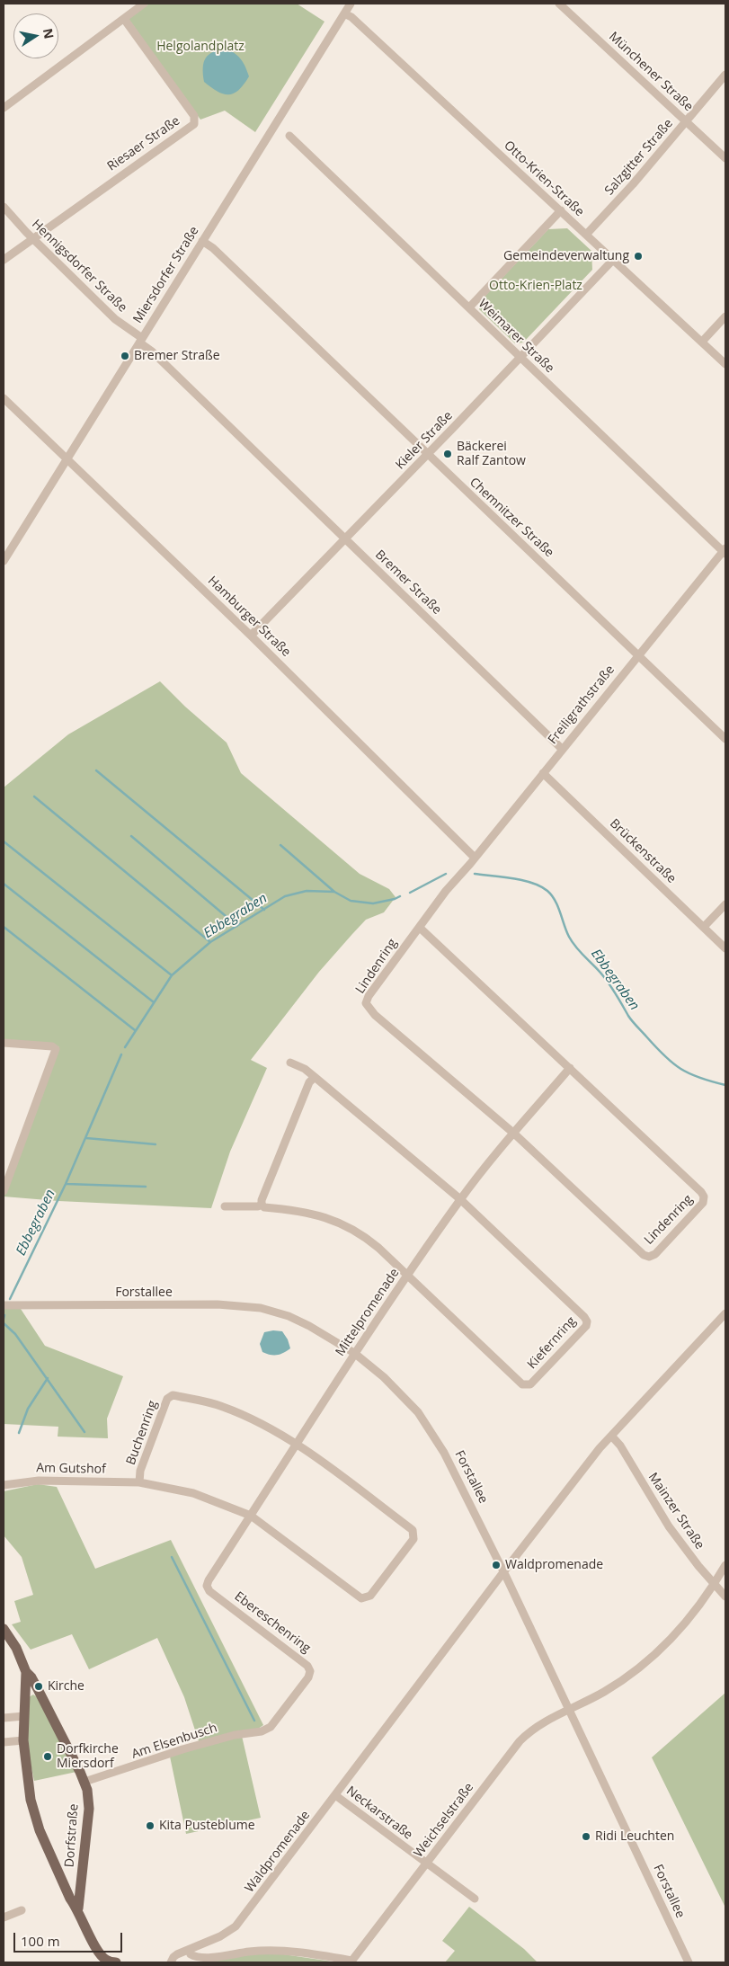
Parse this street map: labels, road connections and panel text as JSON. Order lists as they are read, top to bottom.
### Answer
{
  "streets": {
    "main road": ["Dorfstraße"],
    "street": [
      "Münchener Straße",
      "Riesaer Straße",
      "Salzgitter Straße",
      "Otto-Krien-Straße",
      "Hennigsdorfer Straße",
      "Miersdorfer Straße",
      "Weimarer Straße",
      "Kieler Straße",
      "Chemnitzer Straße",
      "Bremer Straße",
      "Hamburger Straße",
      "Freiligrathstraße",
      "Brückenstraße",
      "Lindenring",
      "Forstallee",
      "Mittelpromenade",
      "Kiefernring",
      "Buchenring",
      "Am Gutshof",
      "Mainzer Straße",
      "Ebereschenring",
      "Am Elsenbusch",
      "Neckarstraße",
      "Weichselstraße",
      "Waldpromenade"
    ]
  },
  "crossings": [
    ["Münchener Straße", "Salzgitter Straße"],
    ["Riesaer Straße", "Hennigsdorfer Straße"],
    ["Salzgitter Straße", "Otto-Krien-Straße"],
    ["Otto-Krien-Straße", "Miersdorfer Straße"],
    ["Otto-Krien-Straße", "Kieler Straße"],
    ["Hennigsdorfer Straße", "Miersdorfer Straße"],
    ["Hennigsdorfer Straße", "Bremer Straße"],
    ["Miersdorfer Straße", "Chemnitzer Straße"],
    ["Miersdorfer Straße", "Bremer Straße"],
    ["Miersdorfer Straße", "Hamburger Straße"],
    ["Weimarer Straße", "Kieler Straße"],
    ["Weimarer Straße", "Freiligrathstraße"],
    ["Kieler Straße", "Chemnitzer Straße"],
    ["Kieler Straße", "Bremer Straße"],
    ["Kieler Straße", "Hamburger Straße"],
    ["Chemnitzer Straße", "Freiligrathstraße"],
    ["Bremer Straße", "Freiligrathstraße"],
    ["Hamburger Straße", "Freiligrathstraße"],
    ["Freiligrathstraße", "Brückenstraße"],
    ["Freiligrathstraße", "Lindenring"],
    ["Lindenring", "Mittelpromenade"],
    ["Forstallee", "Mittelpromenade"],
    ["Forstallee", "Weichselstraße"],
    ["Forstallee", "Waldpromenade"],
    ["Mittelpromenade", "Kiefernring"],
    ["Mittelpromenade", "Buchenring"],
    ["Mittelpromenade", "Ebereschenring"],
    ["Buchenring", "Am Gutshof"],
    ["Mainzer Straße", "Weichselstraße"],
    ["Mainzer Straße", "Waldpromenade"],
    ["Ebereschenring", "Am Elsenbusch"],
    ["Am Elsenbusch", "Dorfstraße"],
    ["Neckarstraße", "Weichselstraße"],
    ["Neckarstraße", "Waldpromenade"],
    ["Weichselstraße", "Waldpromenade"]
  ],
  "water": ["Ebbegraben"],
  "parks": ["Helgolandplatz", "Otto-Krien-Platz"],
  "places": [
    "Gemeindeverwaltung",
    "Bremer Straße",
    "Bäckerei Ralf Zantow",
    "Waldpromenade",
    "Kirche",
    "Dorfkirche Miersdorf",
    "Kita Pusteblume",
    "Ridi Leuchten"
  ],
  "scale_bar": "100 m",
  "north": "right"
}
